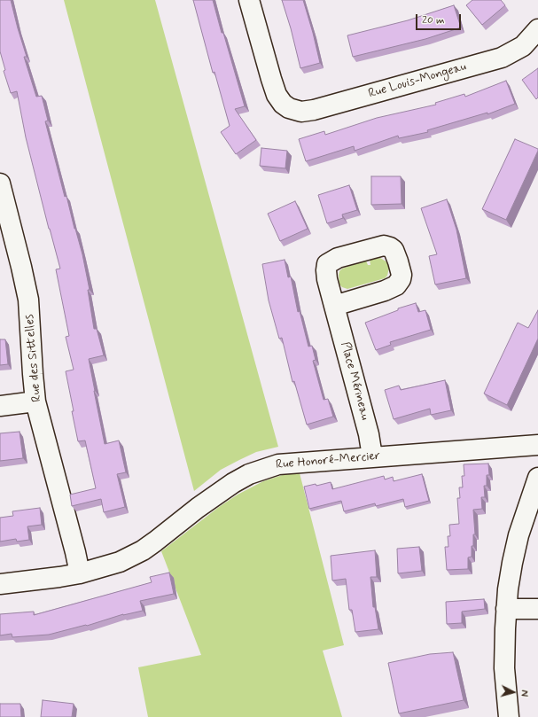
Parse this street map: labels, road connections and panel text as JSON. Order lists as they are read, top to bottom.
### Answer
{
  "streets": {
    "street": [
      "Rue Louis-Mongeau",
      "Rue des Sittelles",
      "Place Mérineau",
      "Rue Honoré-Mercier"
    ]
  },
  "crossings": [
    ["Rue des Sittelles", "Rue Honoré-Mercier"],
    ["Place Mérineau", "Rue Honoré-Mercier"]
  ],
  "scale_bar": "20 m",
  "north": "right"
}
